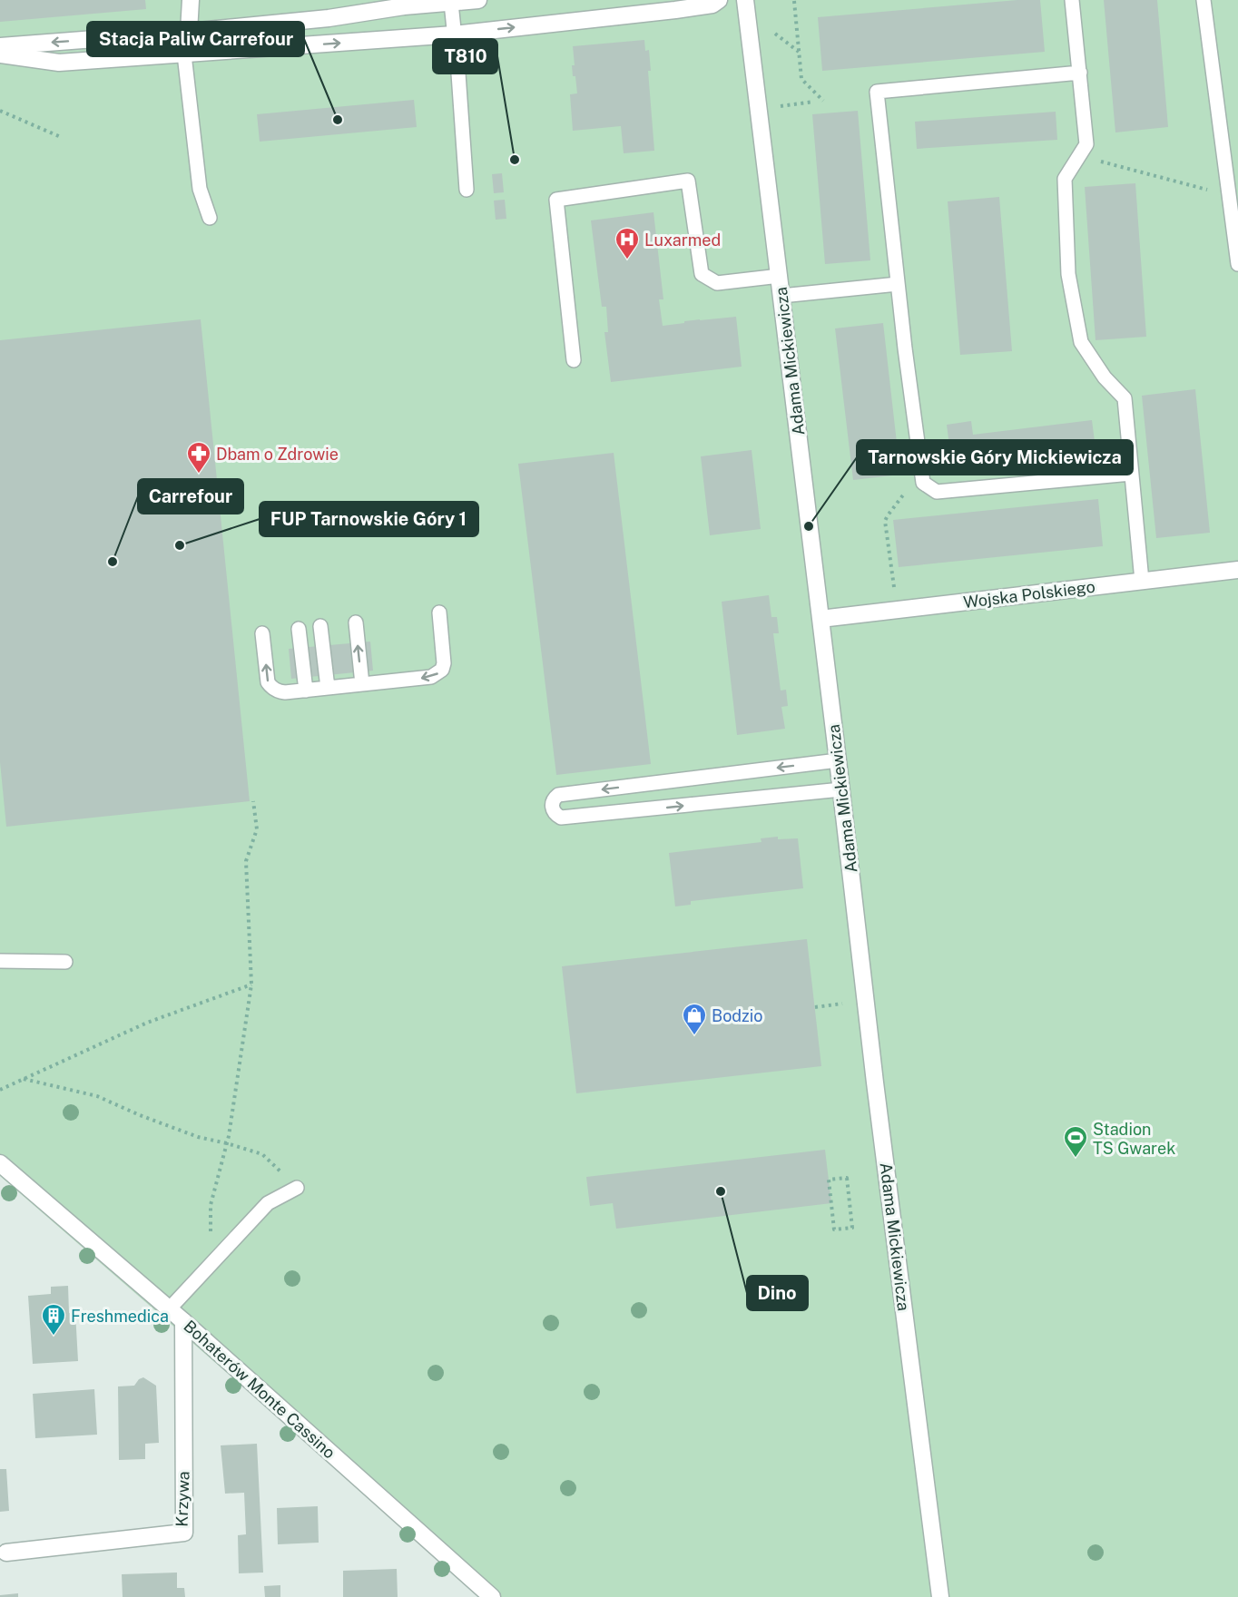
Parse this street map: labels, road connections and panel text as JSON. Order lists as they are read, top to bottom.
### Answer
{
  "streets": {
    "street": [
      "Adama Mickiewicza",
      "Wojska Polskiego",
      "Bohaterów Monte Cassino",
      "Krzywa"
    ]
  },
  "crossings": [
    ["Adama Mickiewicza", "Wojska Polskiego"],
    ["Bohaterów Monte Cassino", "Krzywa"]
  ],
  "places": {
    "other": [
      "Stacja Paliw Carrefour",
      "T810",
      "Tarnowskie Góry Mickiewicza",
      "FUP Tarnowskie Góry 1",
      "Carrefour",
      "Dino"
    ],
    "hospital": ["Luxarmed"],
    "pharmacy": ["Dbam o Zdrowie"],
    "shop": ["Bodzio"],
    "sports": ["Stadion TS Gwarek"],
    "building": ["Freshmedica"]
  }
}
